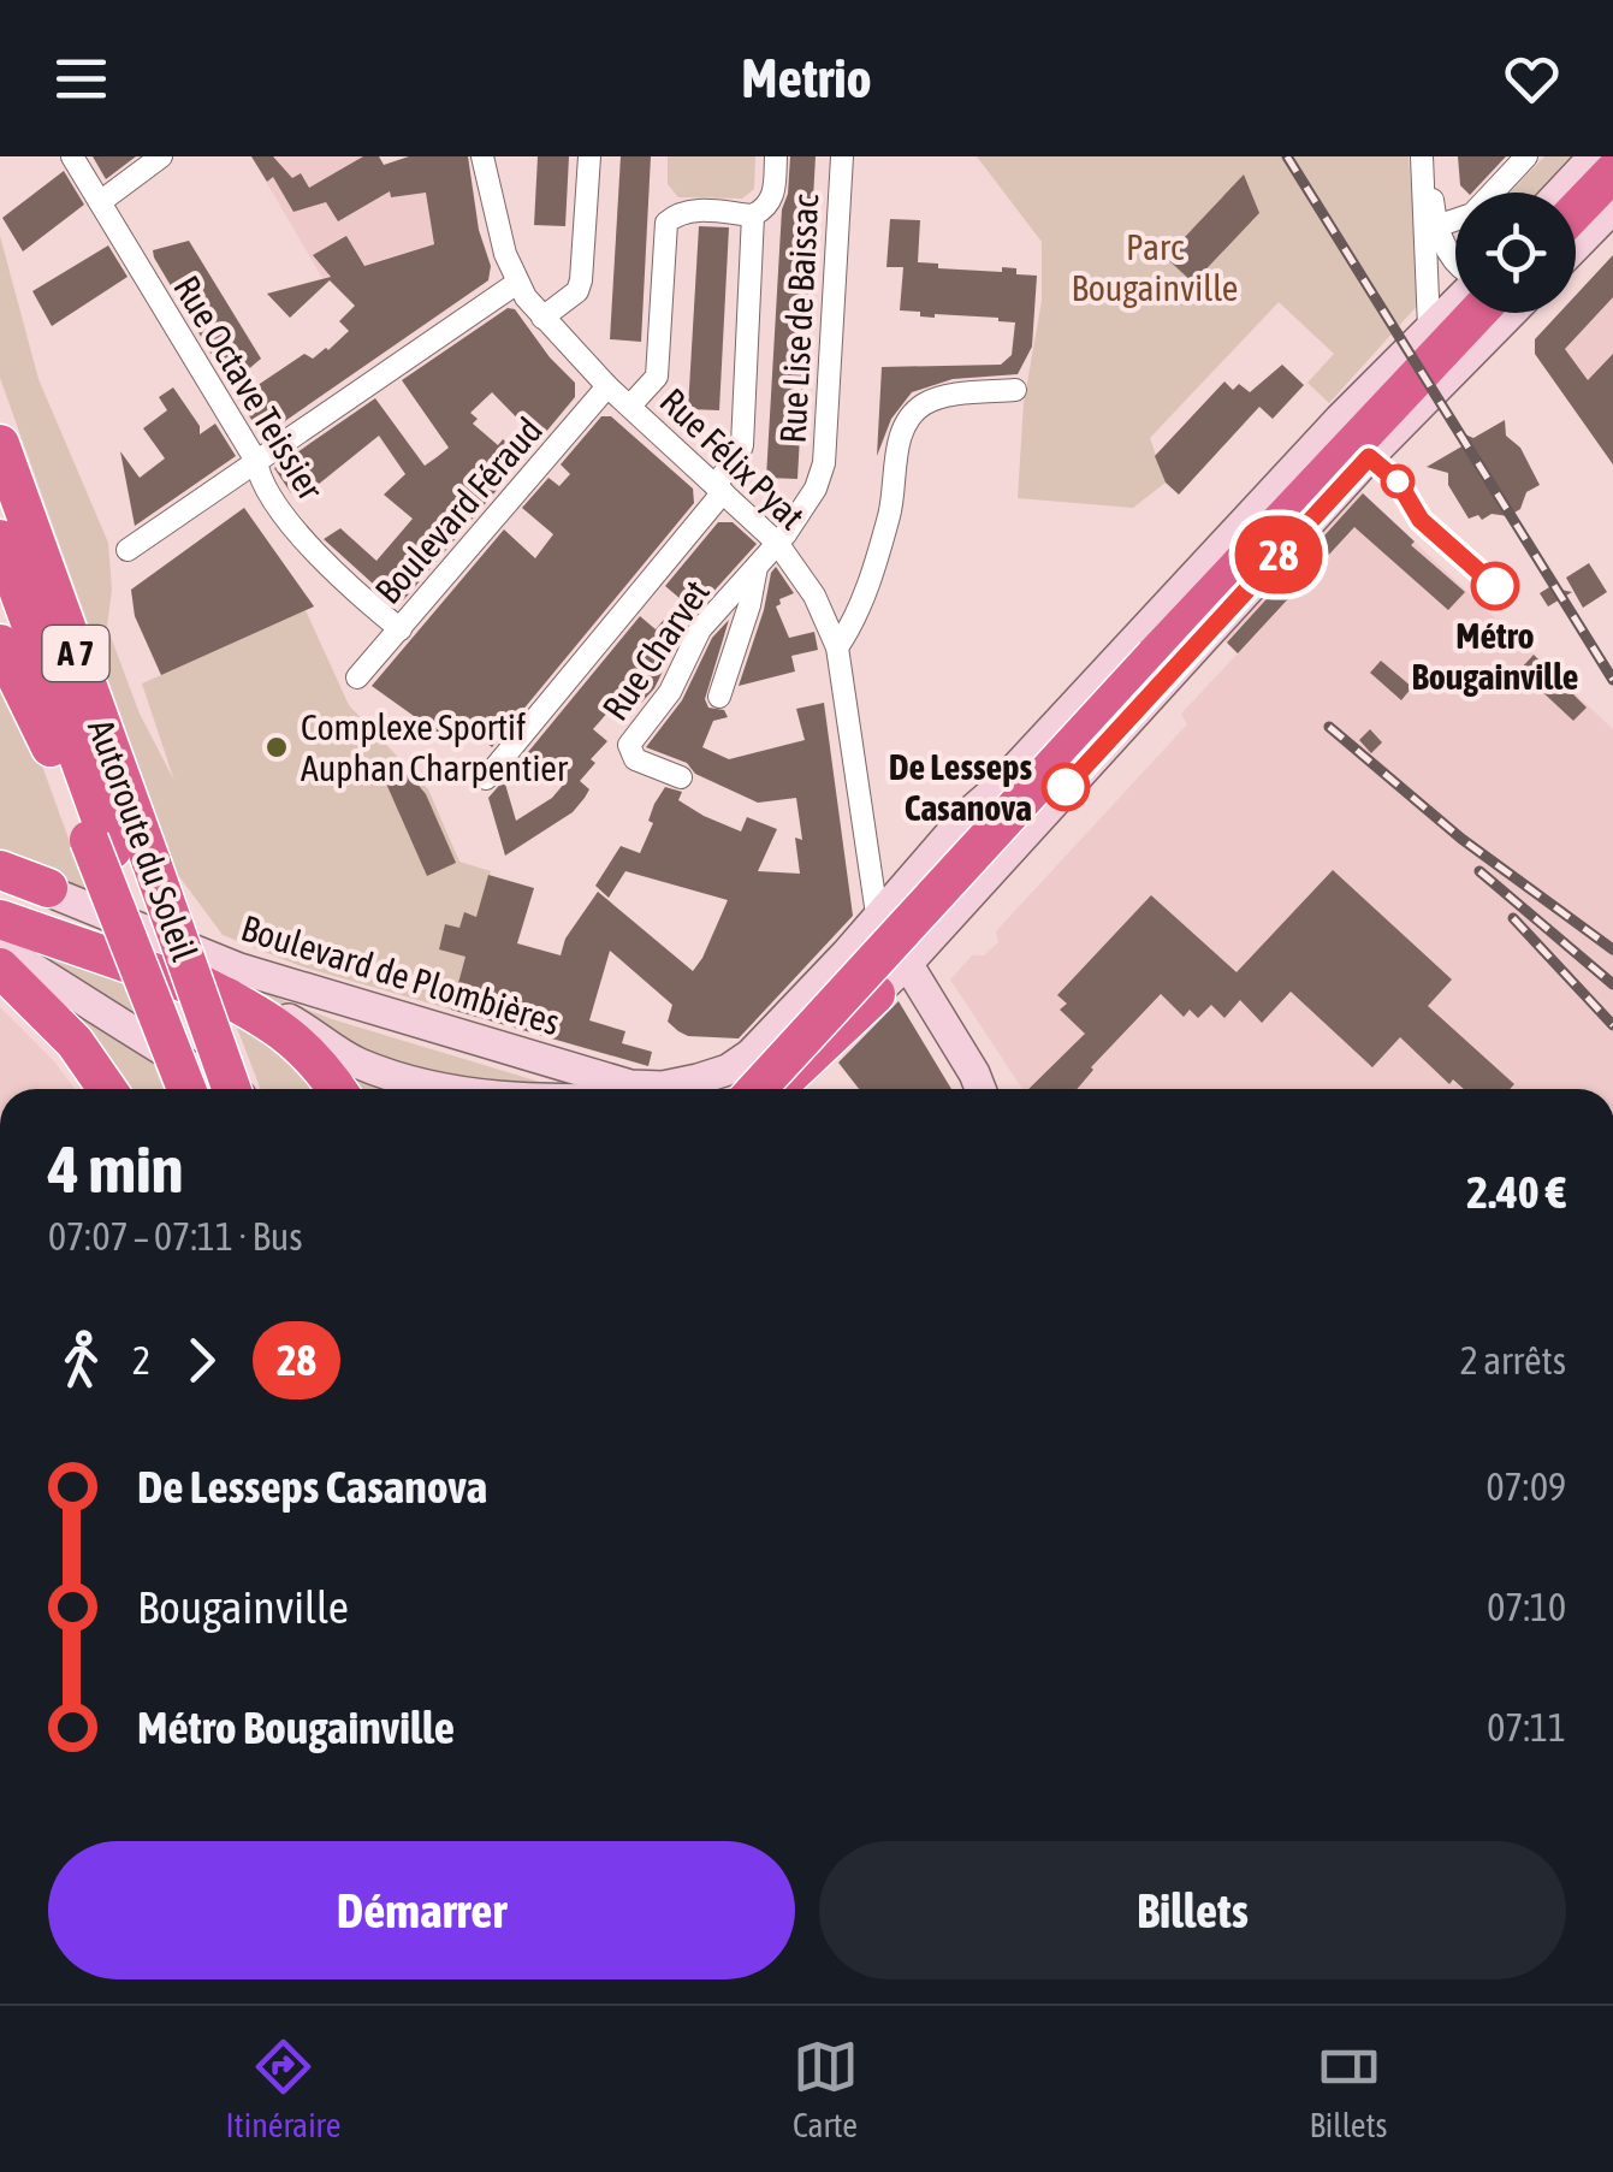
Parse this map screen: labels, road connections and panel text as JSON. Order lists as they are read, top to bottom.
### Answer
{
  "streets": {
    "highway": ["A 7", "Autoroute du Soleil"],
    "street": [
      "Rue Lise de Baissac",
      "Rue Octave Teissier",
      "Rue Félix Pyat",
      "Boulevard Féraud",
      "Rue Charvet",
      "Boulevard de Plombières"
    ]
  },
  "crossings": [
    ["Rue Lise de Baissac", "Rue Félix Pyat"],
    ["Rue Lise de Baissac", "Rue Charvet"],
    ["Rue Octave Teissier", "Boulevard Féraud"],
    ["Rue Félix Pyat", "Boulevard Féraud"],
    ["Rue Félix Pyat", "Rue Charvet"]
  ],
  "parks": ["Parc Bougainville"],
  "places": ["Métro Bougainville", "Complexe Sportif Auphan Charpentier", "De Lesseps Casanova"],
  "lines": ["bus line 28"],
  "page": {
    "header": "Metrio",
    "on_map": "28",
    "heading": ["4 min", "07:07 – 07:11 · Bus", "2.40 €"],
    "legs": ["2", "28", "2 arrêts"],
    "list": [
      {
        "name": "De Lesseps Casanova",
        "value": "07:09"
      },
      {
        "name": "Bougainville",
        "value": "07:10"
      },
      {
        "name": "Métro Bougainville",
        "value": "07:11"
      }
    ],
    "buttons": ["Démarrer", "Billets"],
    "tabs": ["Itinéraire", "Carte", "Billets"]
  }
}
